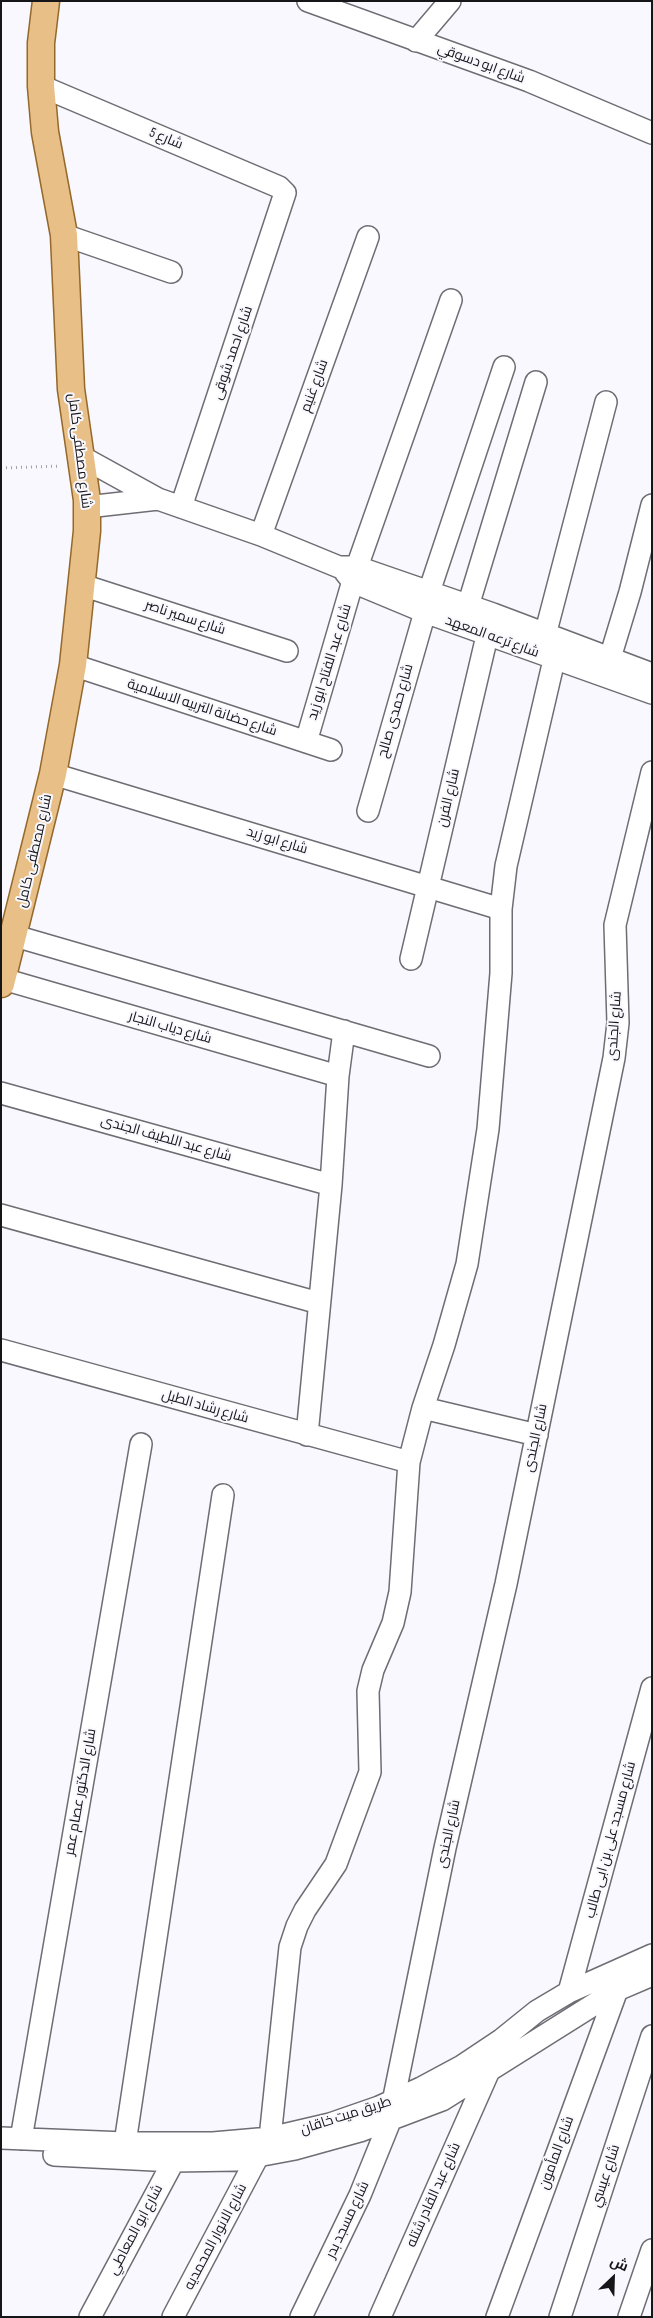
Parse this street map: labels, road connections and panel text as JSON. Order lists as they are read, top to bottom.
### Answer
{
  "streets": {
    "main road": ["شارع مصطفى كامل"],
    "street": [
      "شارع ابو دسوقي",
      "شارع 5",
      "شارع احمد شوقى",
      "شارع غنيم",
      "شارع سمير ناصر",
      "شارع ترعه المعهد",
      "شارع عبد الفتاح ابو زيد",
      "شارع حضانة التربيه الاسلامية",
      "شارع حمدى صالح",
      "شارع الفرن",
      "شارع ابو زيد",
      "شارع الجندى",
      "شارع دياب النجار",
      "شارع عبد اللطيف الجندى",
      "شارع رشاد الطبل",
      "شارع الدكتور عصام عمر",
      "شارع مسجد على بن ابى طالب",
      "طريق ميت خاقان",
      "شارع المأمون",
      "شارع عيسي",
      "شارع عبد القادر شتله",
      "شارع مسجد بدر",
      "شارع ابو المعاطي",
      "شارع الانوار المحمديه"
    ]
  },
  "crossings": [
    ["شارع 5", "شارع احمد شوقى"],
    ["شارع 5", "شارع مصطفى كامل"],
    ["شارع احمد شوقى", "شارع ترعه المعهد"],
    ["شارع غنيم", "شارع ترعه المعهد"],
    ["شارع مصطفى كامل", "شارع سمير ناصر"],
    ["شارع مصطفى كامل", "شارع ترعه المعهد"],
    ["شارع مصطفى كامل", "شارع حضانة التربيه الاسلامية"],
    ["شارع مصطفى كامل", "شارع ابو زيد"],
    ["شارع مصطفى كامل", "شارع دياب النجار"],
    ["شارع ترعه المعهد", "شارع عبد الفتاح ابو زيد"],
    ["شارع ترعه المعهد", "شارع حمدى صالح"],
    ["شارع ترعه المعهد", "شارع الفرن"],
    ["شارع عبد الفتاح ابو زيد", "شارع حضانة التربيه الاسلامية"],
    ["شارع الفرن", "شارع ابو زيد"],
    ["شارع الجندى", "طريق ميت خاقان"],
    ["شارع الجندى", "شارع مسجد بدر"],
    ["شارع الدكتور عصام عمر", "طريق ميت خاقان"],
    ["شارع مسجد على بن ابى طالب", "طريق ميت خاقان"],
    ["طريق ميت خاقان", "شارع المأمون"],
    ["طريق ميت خاقان", "شارع عبد القادر شتله"],
    ["طريق ميت خاقان", "شارع مسجد بدر"],
    ["طريق ميت خاقان", "شارع ابو المعاطي"],
    ["طريق ميت خاقان", "شارع الانوار المحمديه"]
  ],
  "north": "top right"
}
